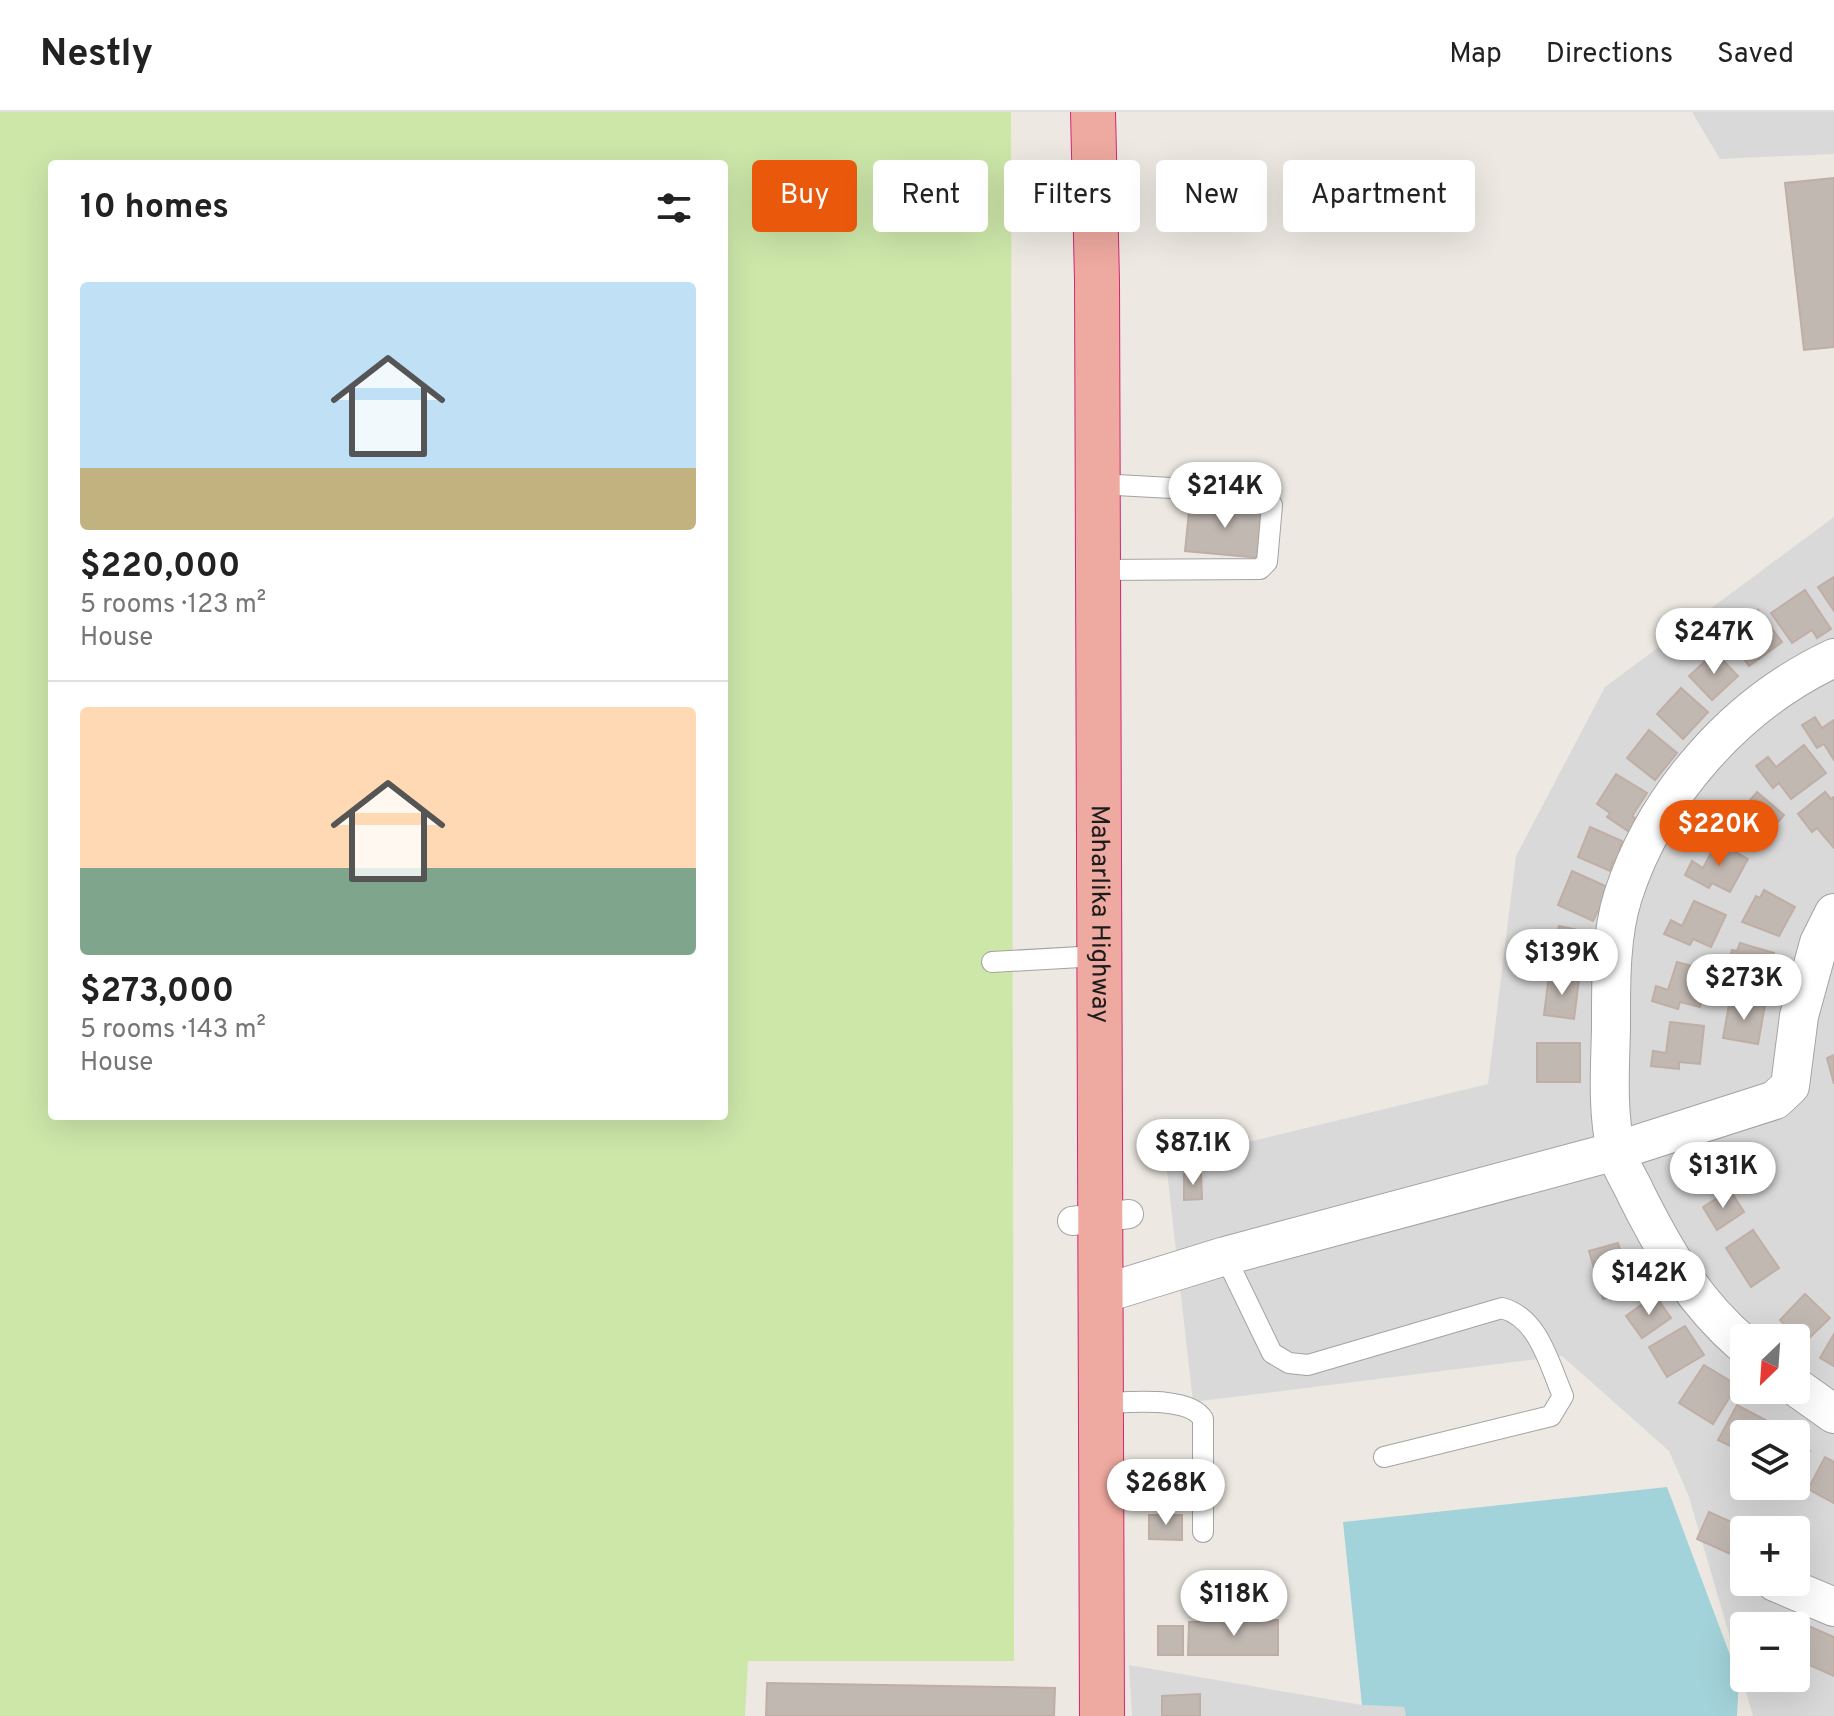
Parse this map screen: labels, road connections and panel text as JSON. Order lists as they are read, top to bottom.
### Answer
{
  "streets": {
    "highway": ["Maharlika Highway"]
  },
  "north": "bottom left",
  "page": {
    "header": "Nestly",
    "nav": ["Map", "Directions", "Saved"],
    "chip": [
      "Buy",
      "Rent",
      "Filters",
      "New",
      "Apartment"
    ],
    "heading": "10 homes",
    "list": [
      {
        "name": "$220,000",
        "note": "5 rooms · 123 m² · House"
      },
      {
        "name": "$273,000",
        "note": "5 rooms · 143 m² · House"
      }
    ],
    "price": [
      "$214K",
      "$247K",
      "$220K",
      "$139K",
      "$273K",
      "$87.1K",
      "$131K",
      "$142K",
      "$268K",
      "$118K"
    ],
    "map_buttons": ["+", "−"]
  }
}
